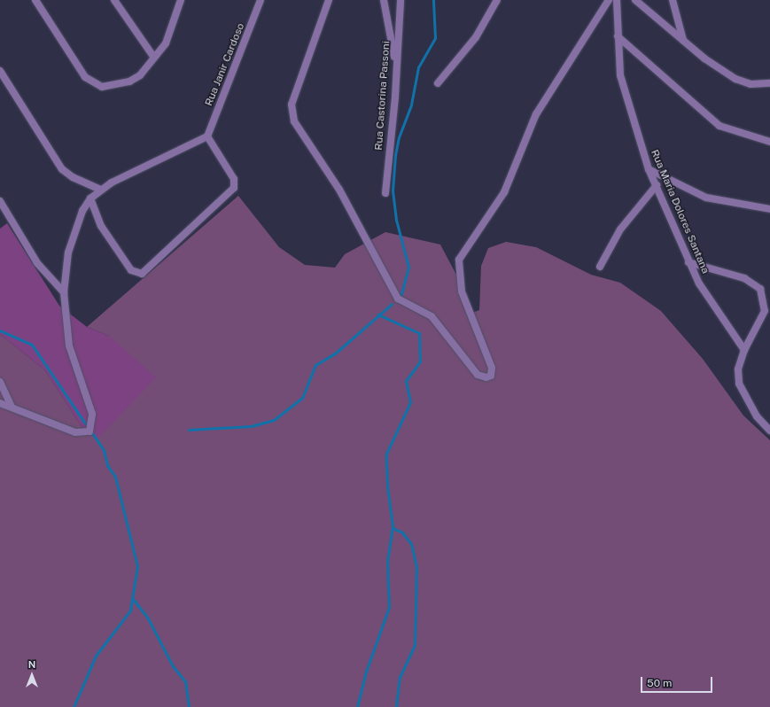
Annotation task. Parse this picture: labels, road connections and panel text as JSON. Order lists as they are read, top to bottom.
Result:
{
  "streets": {
    "street": ["Rua Janir Cardoso", "Rua Castorina Passoni", "Rua Maria Dolores Santana"]
  },
  "scale_bar": "50 m",
  "north": "top"
}
